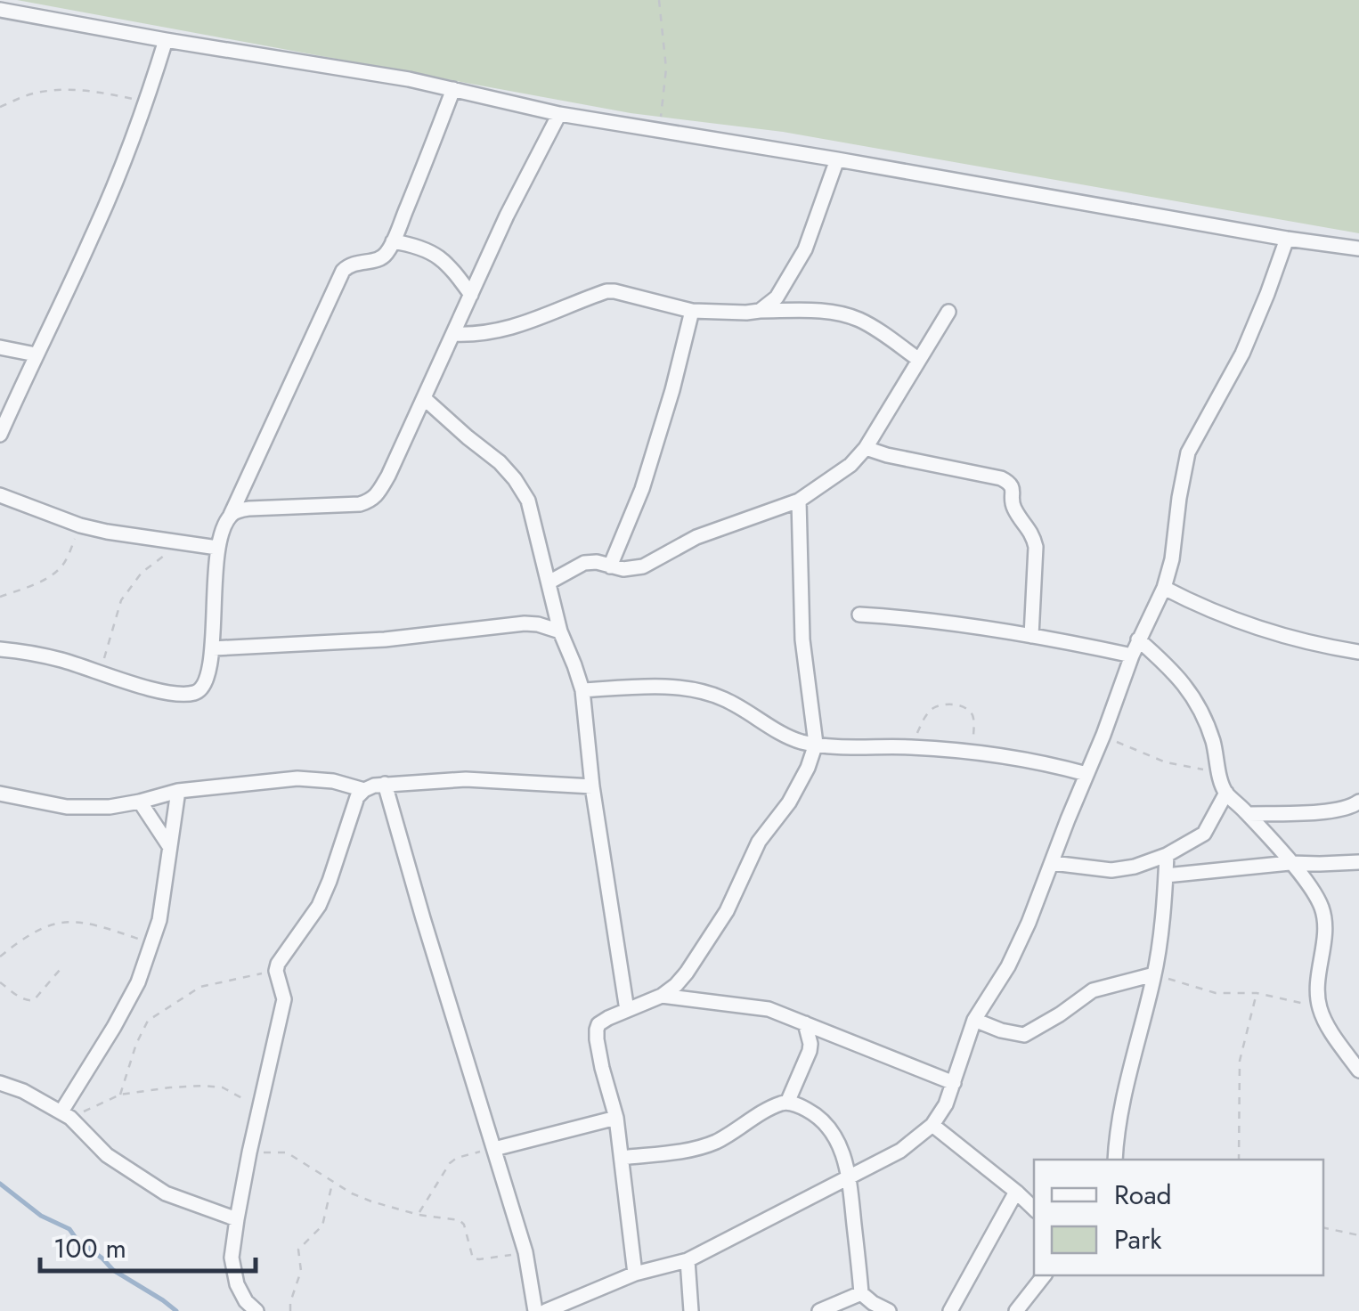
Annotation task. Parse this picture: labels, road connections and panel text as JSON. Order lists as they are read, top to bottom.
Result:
{
  "legend": ["Road", "Park"],
  "scale_bar": "100 m"
}
